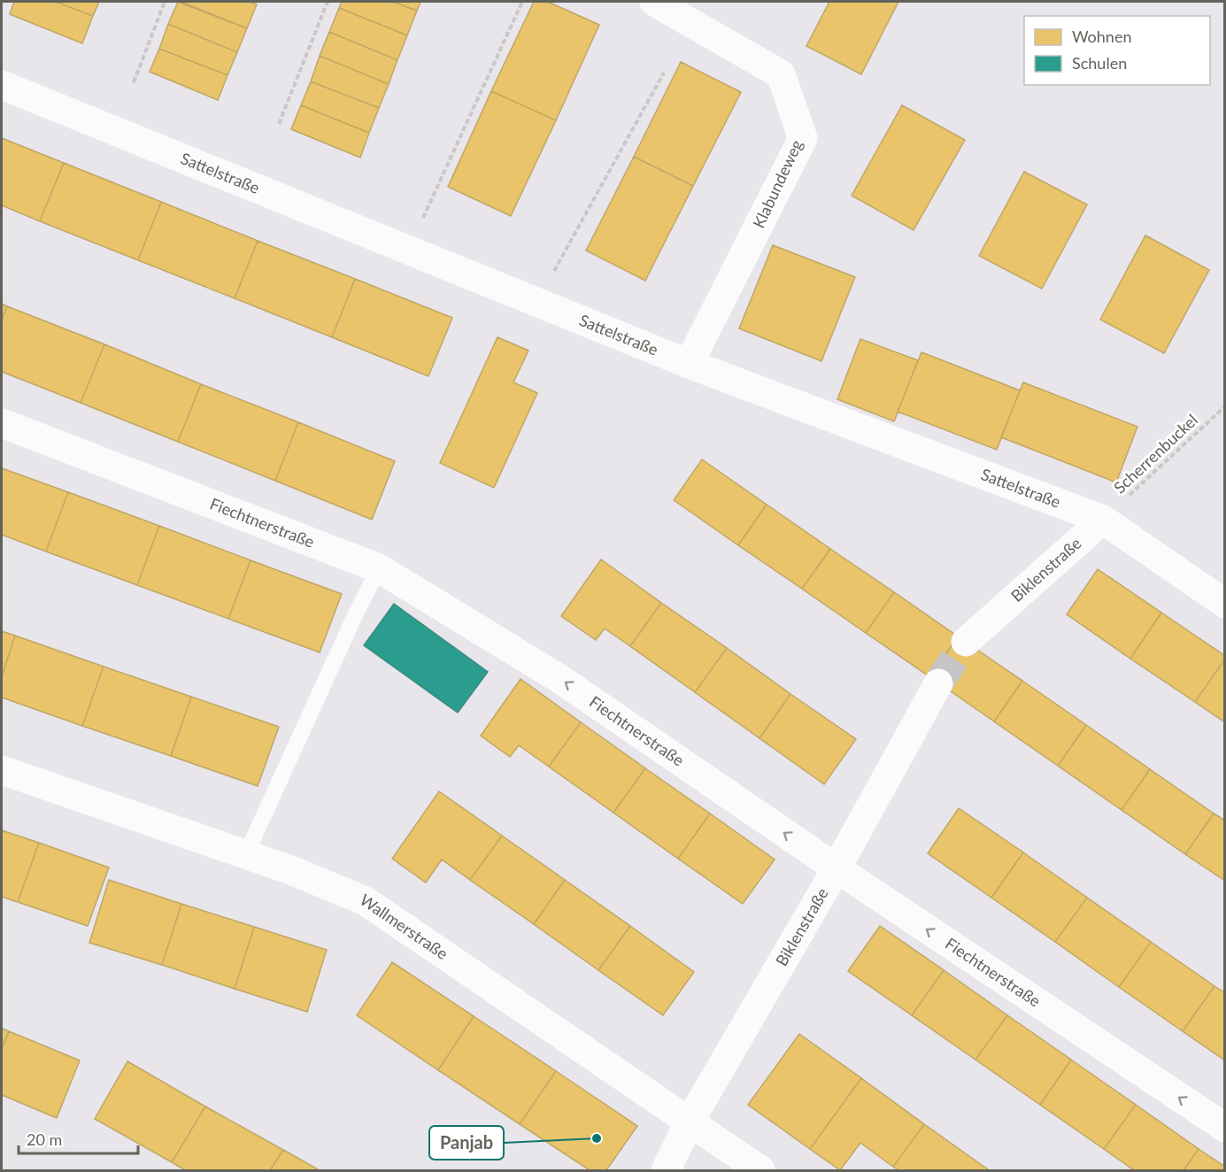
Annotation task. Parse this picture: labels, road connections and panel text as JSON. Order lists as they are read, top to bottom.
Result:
{
  "streets": {
    "street": [
      "Sattelstraße",
      "Klabundeweg",
      "Fiechtnerstraße",
      "Biklenstraße",
      "Wallmerstraße"
    ],
    "path": ["Scherrenbuckel"]
  },
  "crossings": [
    ["Sattelstraße", "Klabundeweg"],
    ["Sattelstraße", "Scherrenbuckel"],
    ["Sattelstraße", "Biklenstraße"],
    ["Scherrenbuckel", "Biklenstraße"],
    ["Fiechtnerstraße", "Biklenstraße"],
    ["Biklenstraße", "Wallmerstraße"]
  ],
  "one_way": ["Fiechtnerstraße"],
  "places": ["Panjab"],
  "legend": ["Wohnen", "Schulen"],
  "scale_bar": "20 m"
}
